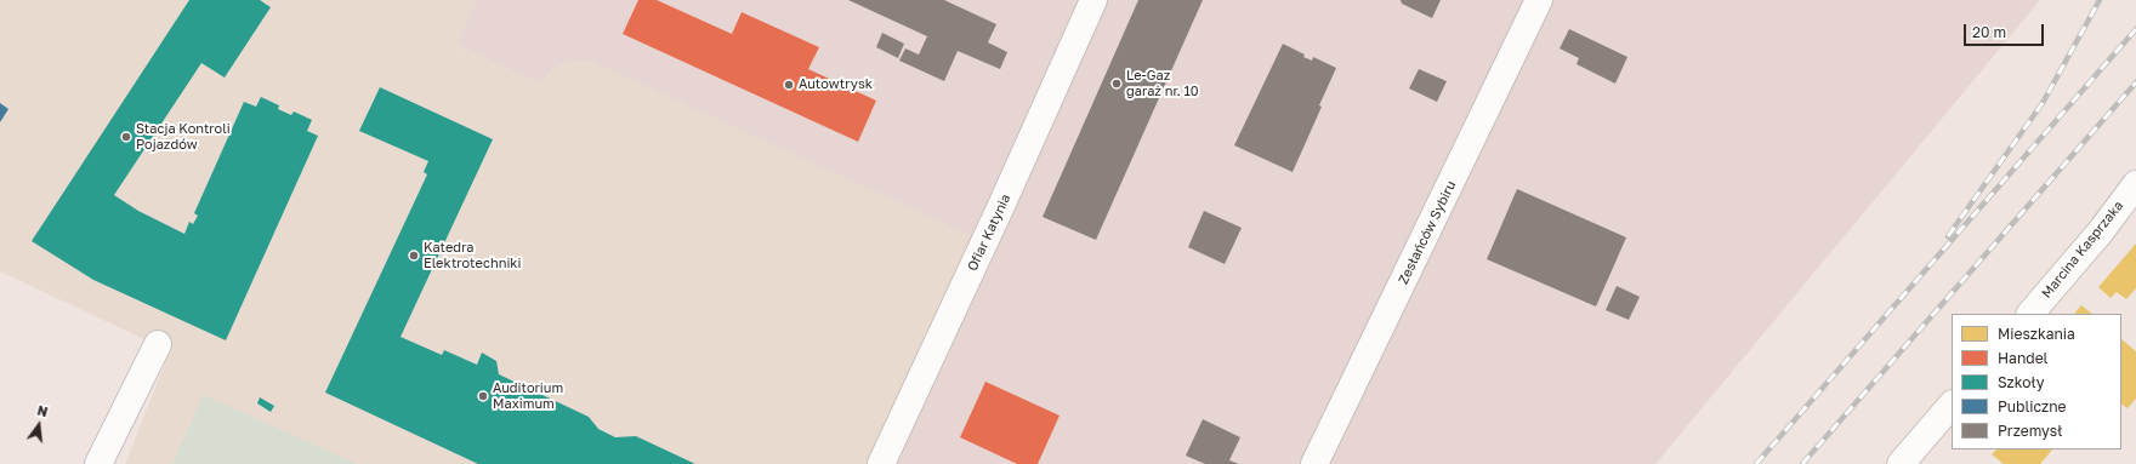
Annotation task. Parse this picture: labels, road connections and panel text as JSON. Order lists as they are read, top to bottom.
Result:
{
  "streets": {
    "street": ["Ofiar Katynia", "Zesłańców Sybiru", "Marcina Kasprzaka"]
  },
  "places": [
    "Le-Gaz garaż nr. 10",
    "Autowtrysk",
    "Stacja Kontroli Pojazdów",
    "Katedra Elektrotechniki",
    "Auditorium Maximum"
  ],
  "legend": [
    "Mieszkania",
    "Handel",
    "Szkoły",
    "Publiczne",
    "Przemysł"
  ],
  "scale_bar": "20 m",
  "north": "top"
}
